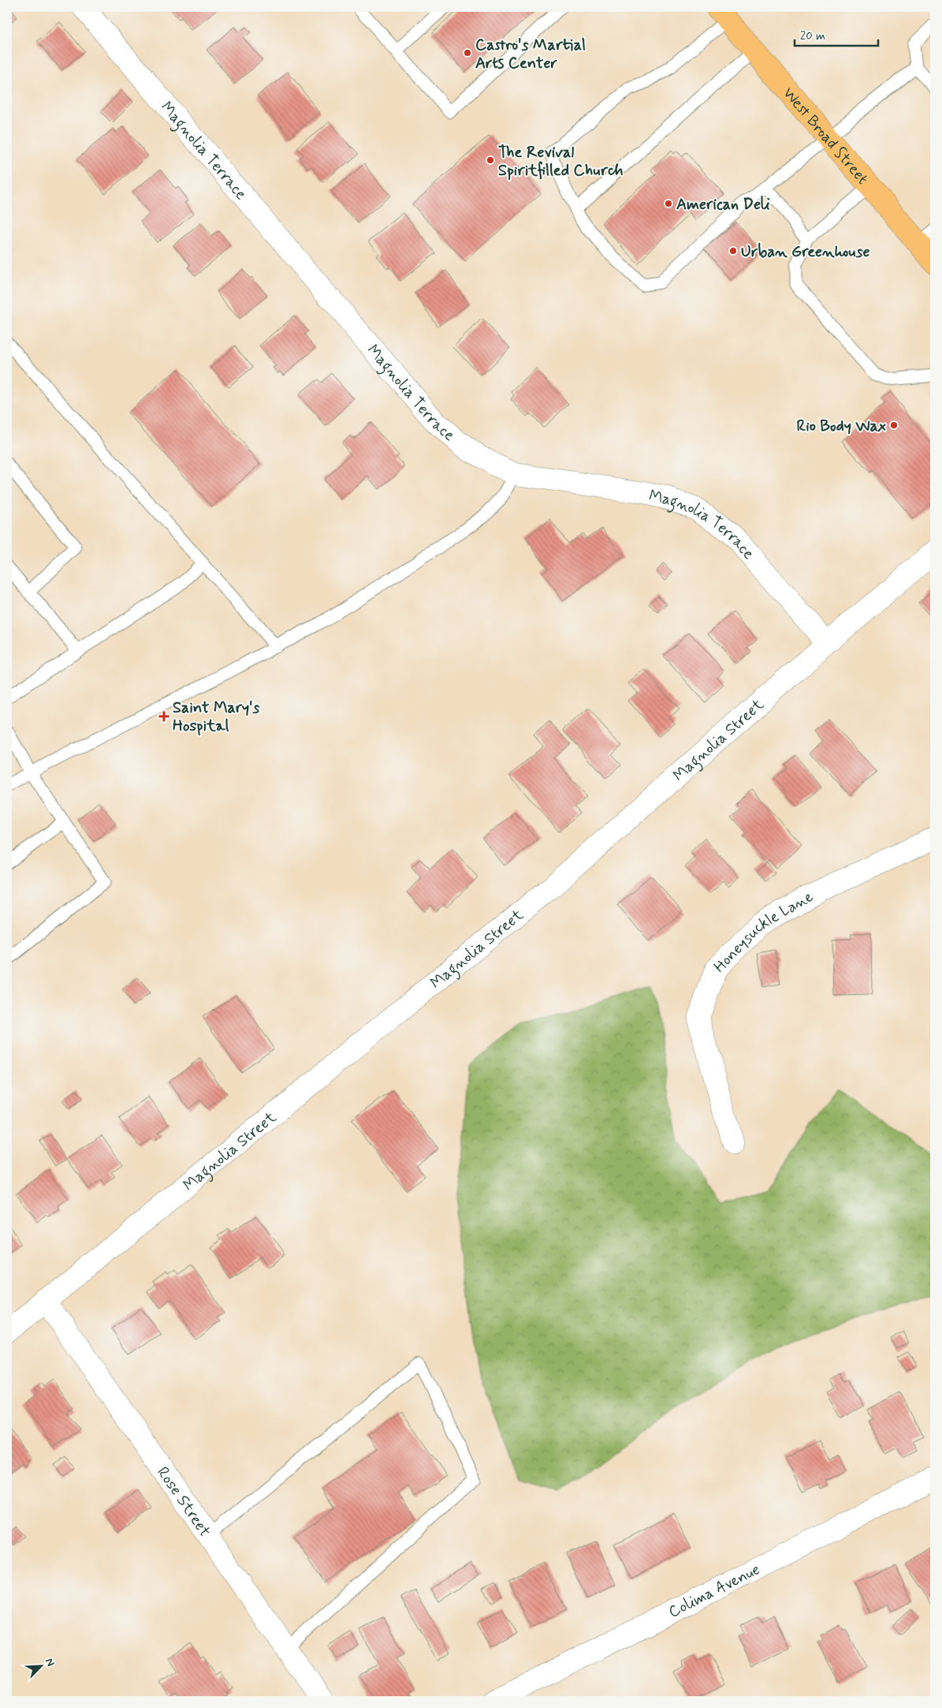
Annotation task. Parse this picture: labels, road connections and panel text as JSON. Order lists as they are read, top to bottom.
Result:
{
  "streets": {
    "main road": ["West Broad Street"],
    "street": [
      "Magnolia Terrace",
      "Magnolia Street",
      "Honeysuckle Lane",
      "Rose Street",
      "Colima Avenue"
    ]
  },
  "crossings": [
    ["Magnolia Terrace", "Magnolia Street"],
    ["Magnolia Street", "Rose Street"]
  ],
  "places": {
    "other": [
      "Castro's Martial Arts Center",
      "The Revival Spiritfilled Church",
      "American Deli",
      "Urban Greenhouse",
      "Rio Body Wax"
    ],
    "health": ["Saint Mary's Hospital"]
  },
  "scale_bar": "20 m",
  "north": "top right"
}
